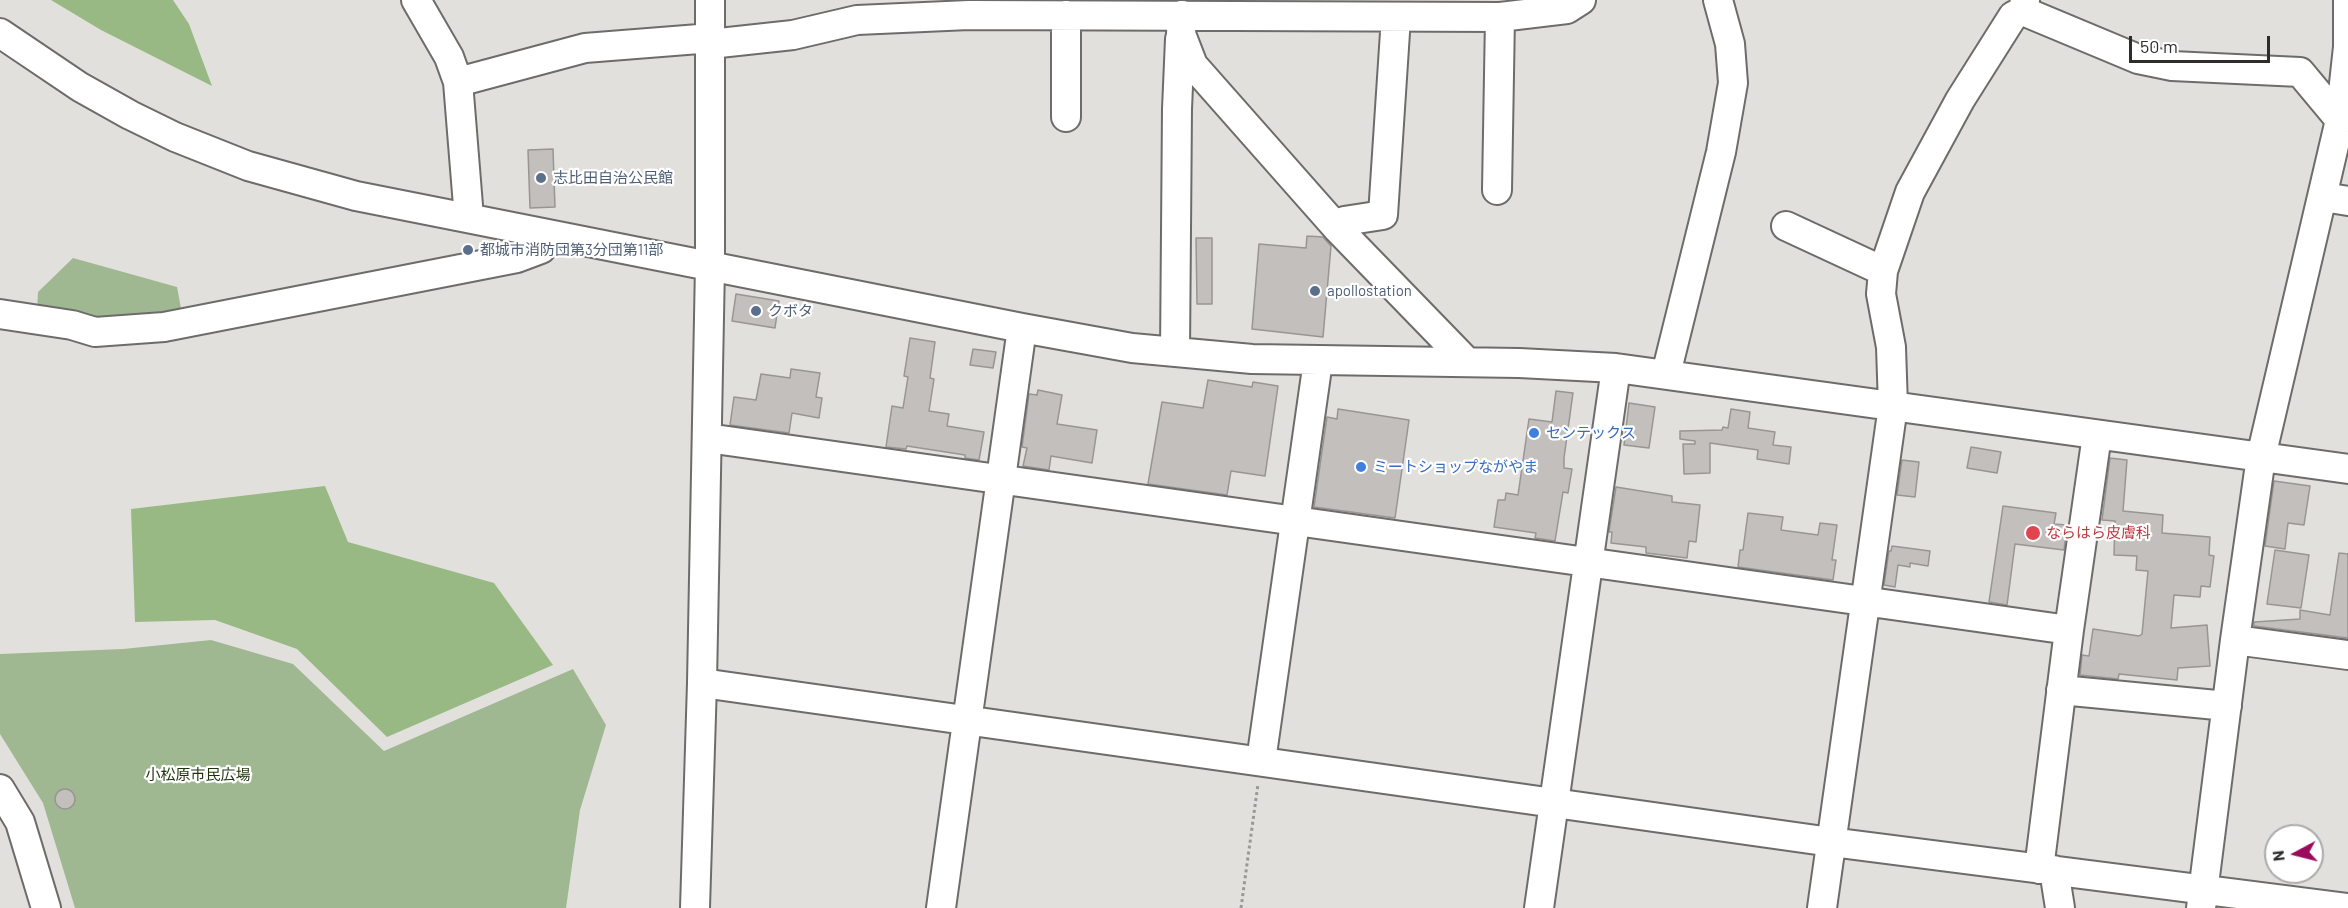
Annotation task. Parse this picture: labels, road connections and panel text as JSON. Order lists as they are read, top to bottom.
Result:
{
  "parks": ["小松原市民広場"],
  "places": [
    "志比田自治公民館",
    "都城市消防団第3分団第11部",
    "apollostation",
    "クボタ",
    "センテックス",
    "ミートショップながやま",
    "ならはら皮膚科"
  ],
  "scale_bar": "50 m",
  "north": "left"
}
